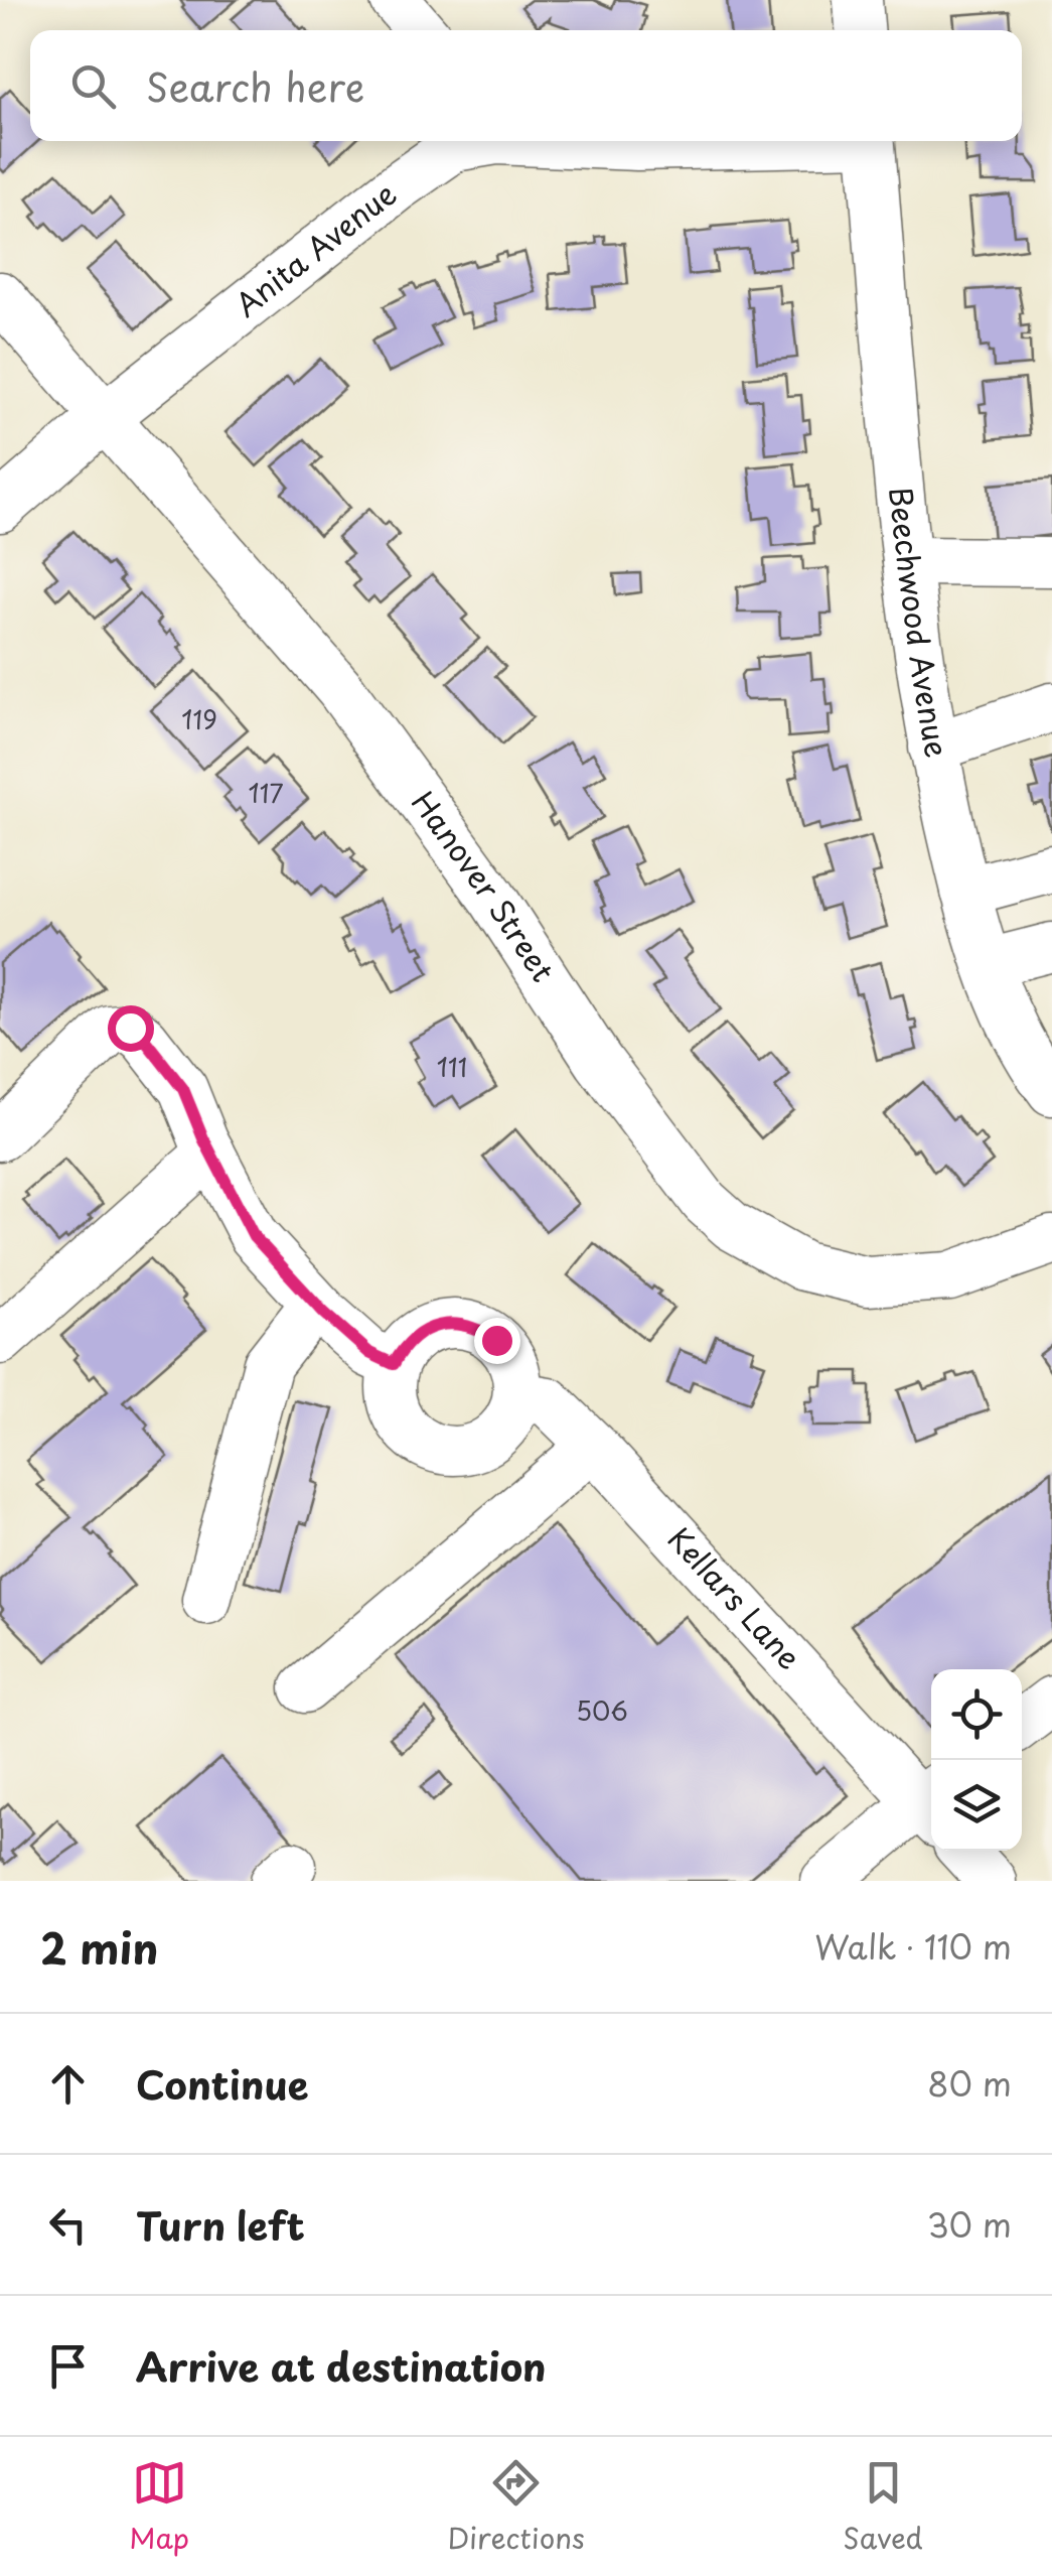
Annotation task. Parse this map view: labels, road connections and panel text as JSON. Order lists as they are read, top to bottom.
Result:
{
  "streets": {
    "street": [
      "Anita Avenue",
      "Beechwood Avenue",
      "Hanover Street",
      "Kellars Lane"
    ]
  },
  "crossings": [
    ["Anita Avenue", "Hanover Street"]
  ],
  "house_numbers": [
    "119",
    "117",
    "111",
    "506"
  ],
  "page": {
    "search": "Search here",
    "heading": ["2 min", "Walk · 110 m"],
    "list": [
      ["Continue", "80 m"],
      ["Turn left", "30 m"],
      "Arrive at destination"
    ],
    "nav": ["Map", "Directions", "Saved"]
  }
}
